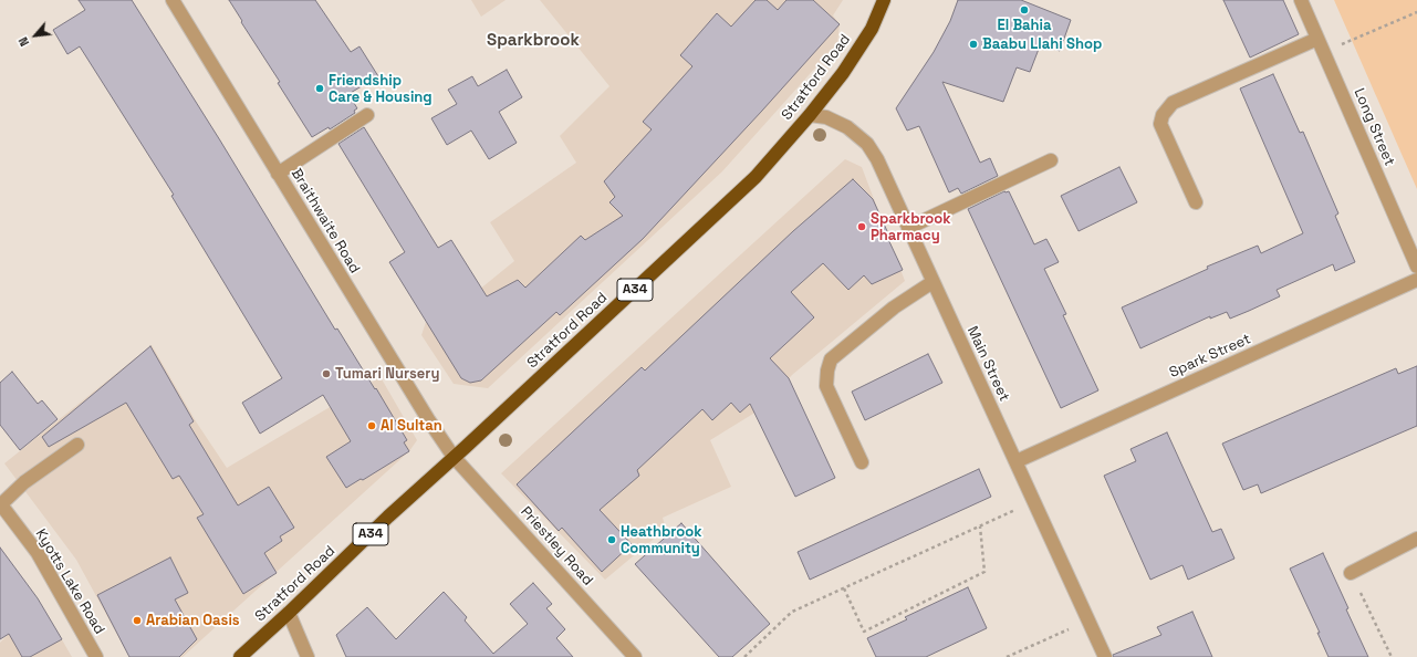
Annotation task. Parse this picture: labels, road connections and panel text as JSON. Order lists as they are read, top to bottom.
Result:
{
  "streets": {
    "highway": ["Stratford Road", "A34"],
    "street": [
      "Long Street",
      "Braithwaite Road",
      "Spark Street",
      "Main Street",
      "Priestley Road",
      "Kyotts Lake Road"
    ]
  },
  "crossings": [
    ["Stratford Road", "Braithwaite Road"],
    ["Stratford Road", "Main Street"],
    ["Stratford Road", "Priestley Road"],
    ["Braithwaite Road", "Priestley Road"],
    ["Spark Street", "Main Street"]
  ],
  "districts": ["Sparkbrook"],
  "places": [
    "El Bahia",
    "Baabu Llahi Shop",
    "Friendship Care & Housing",
    "Sparkbrook Pharmacy",
    "Tumari Nursery",
    "Al Sultan",
    "Heathbrook Community",
    "Arabian Oasis"
  ],
  "north": "bottom left"
}
